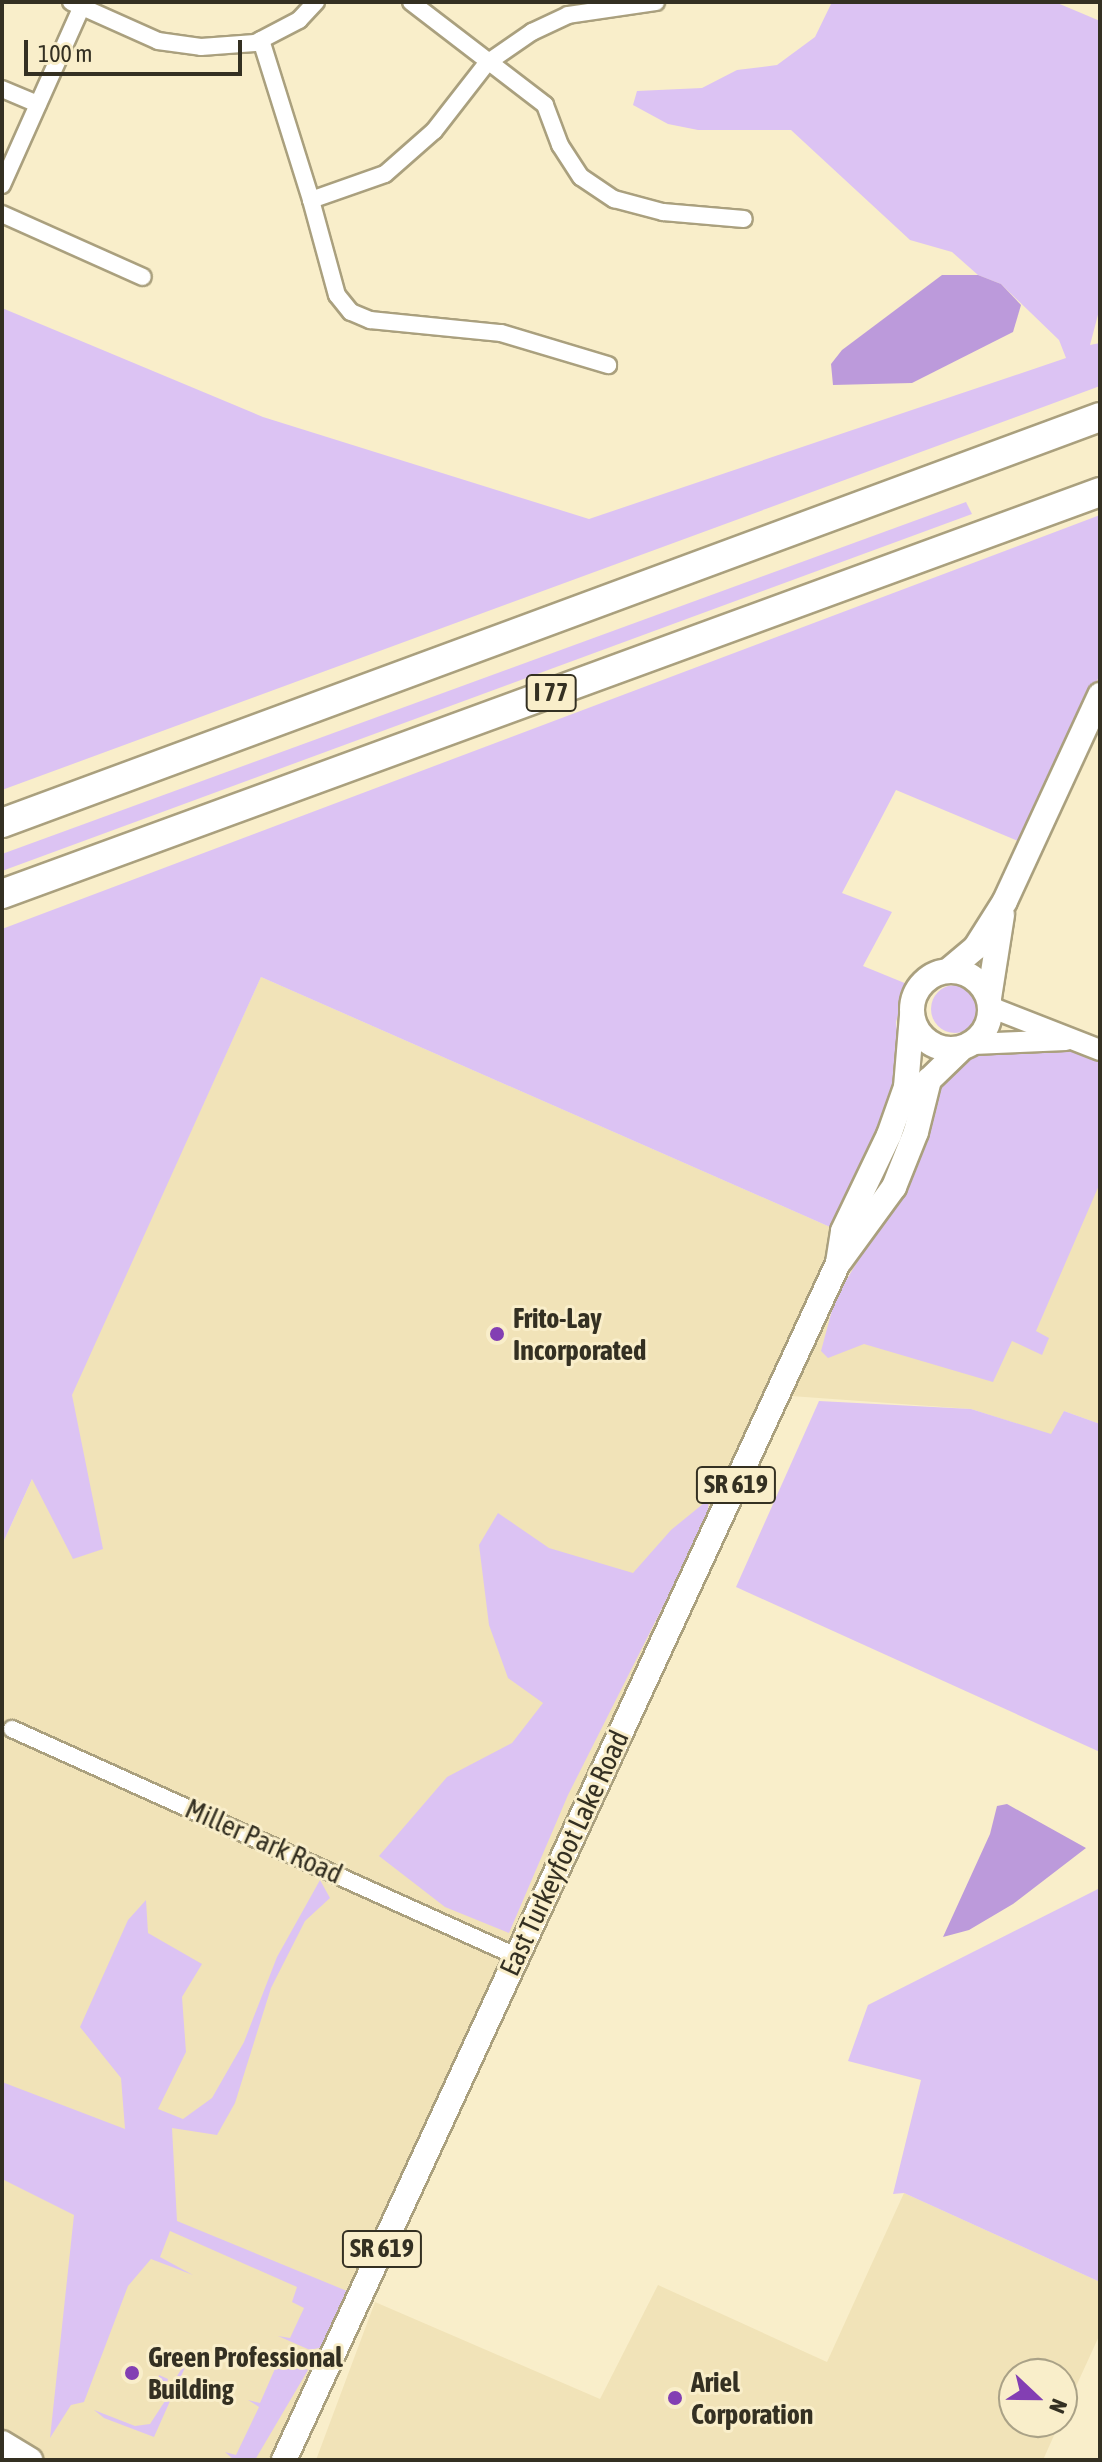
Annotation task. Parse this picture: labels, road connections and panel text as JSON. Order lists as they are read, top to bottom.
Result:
{
  "streets": {
    "highway": ["I 77"],
    "main road": ["SR 619", "East Turkeyfoot Lake Road"],
    "street": ["Miller Park Road"]
  },
  "crossings": [
    ["Miller Park Road", "East Turkeyfoot Lake Road"]
  ],
  "places": ["Frito-Lay Incorporated", "Green Professional Building", "Ariel Corporation"],
  "scale_bar": "100 m",
  "north": "right"
}
